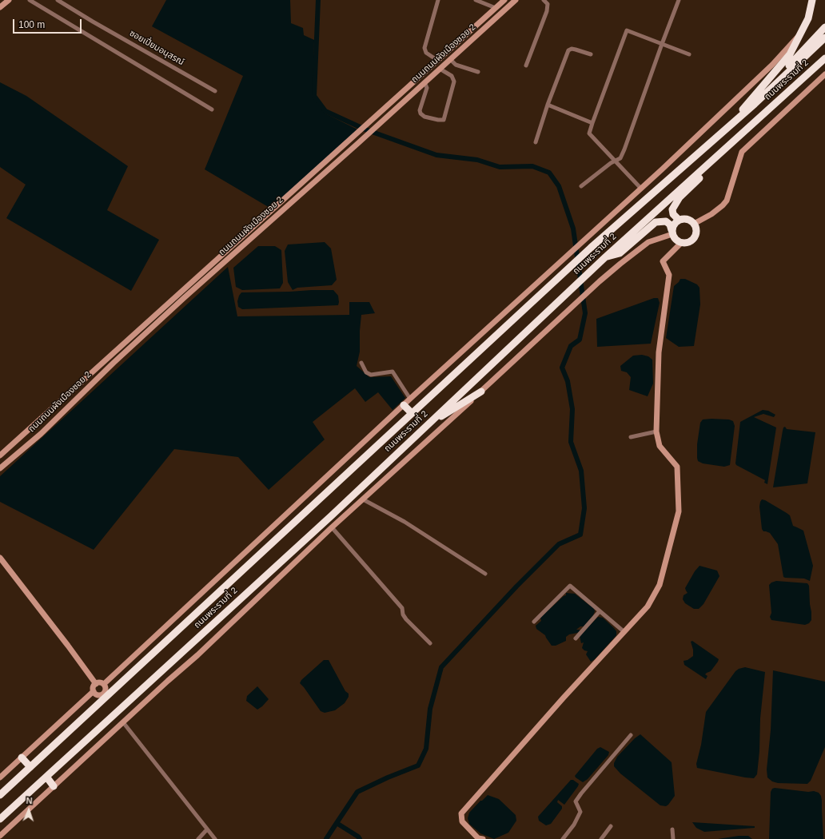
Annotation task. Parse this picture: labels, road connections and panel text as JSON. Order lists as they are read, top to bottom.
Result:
{
  "streets": {
    "highway": ["ถนนพระรามที่ 2"],
    "street": ["ซอยเปี่ยมอนุสรณ์", "ถนนถนนผังเมืองซอย 2"]
  },
  "scale_bar": "100 m",
  "north": "top"
}
